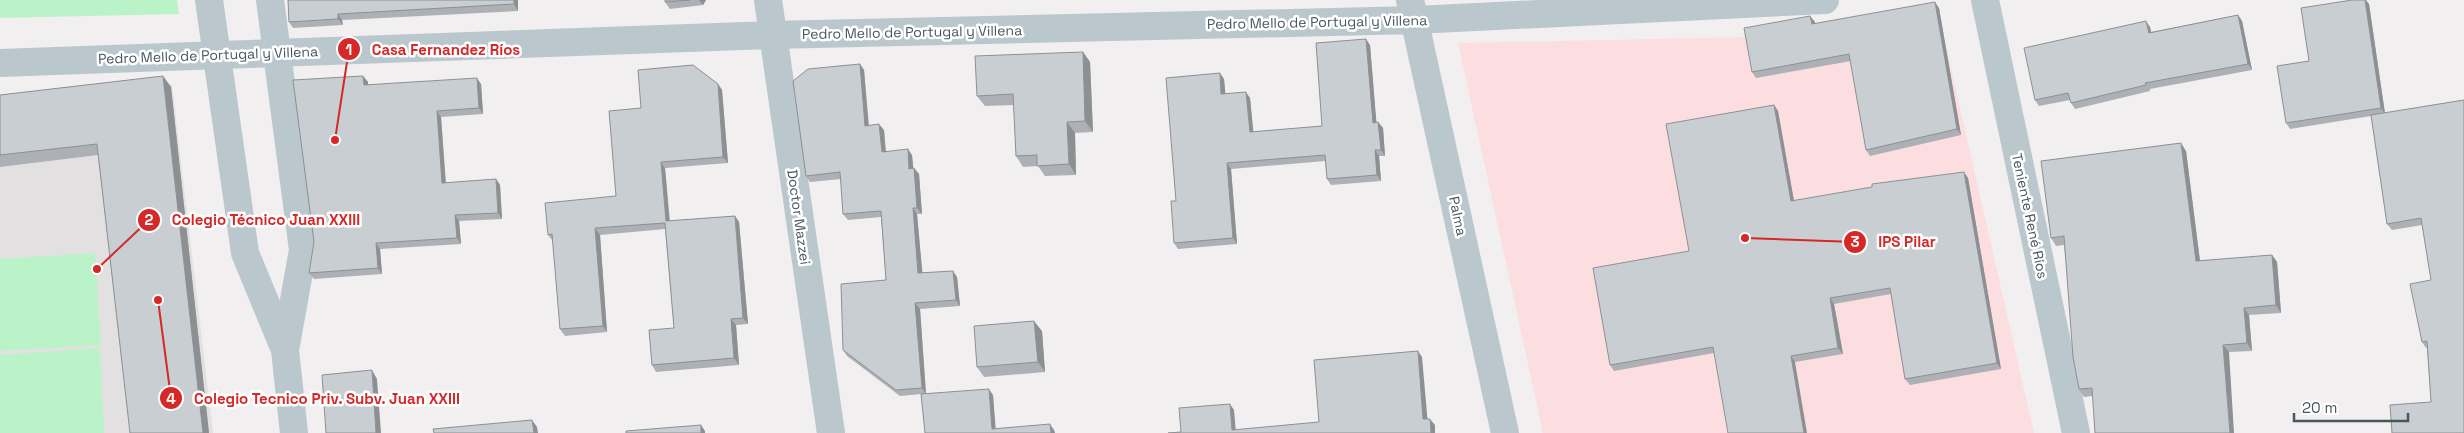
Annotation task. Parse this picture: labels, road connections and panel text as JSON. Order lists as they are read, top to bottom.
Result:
{
  "streets": {
    "street": [
      "Pedro Mello de Portugal y Villena",
      "Palma",
      "Teniente René Ríos",
      "Doctor Mazzei"
    ]
  },
  "crossings": [
    ["Pedro Mello de Portugal y Villena", "Palma"],
    ["Pedro Mello de Portugal y Villena", "Doctor Mazzei"]
  ],
  "places": [
    "Casa Fernandez Ríos",
    "IPS Pilar",
    "Colegio Técnico Juan XXIII",
    "Colegio Tecnico Priv. Subv. Juan XXIII"
  ],
  "scale_bar": "20 m"
}
